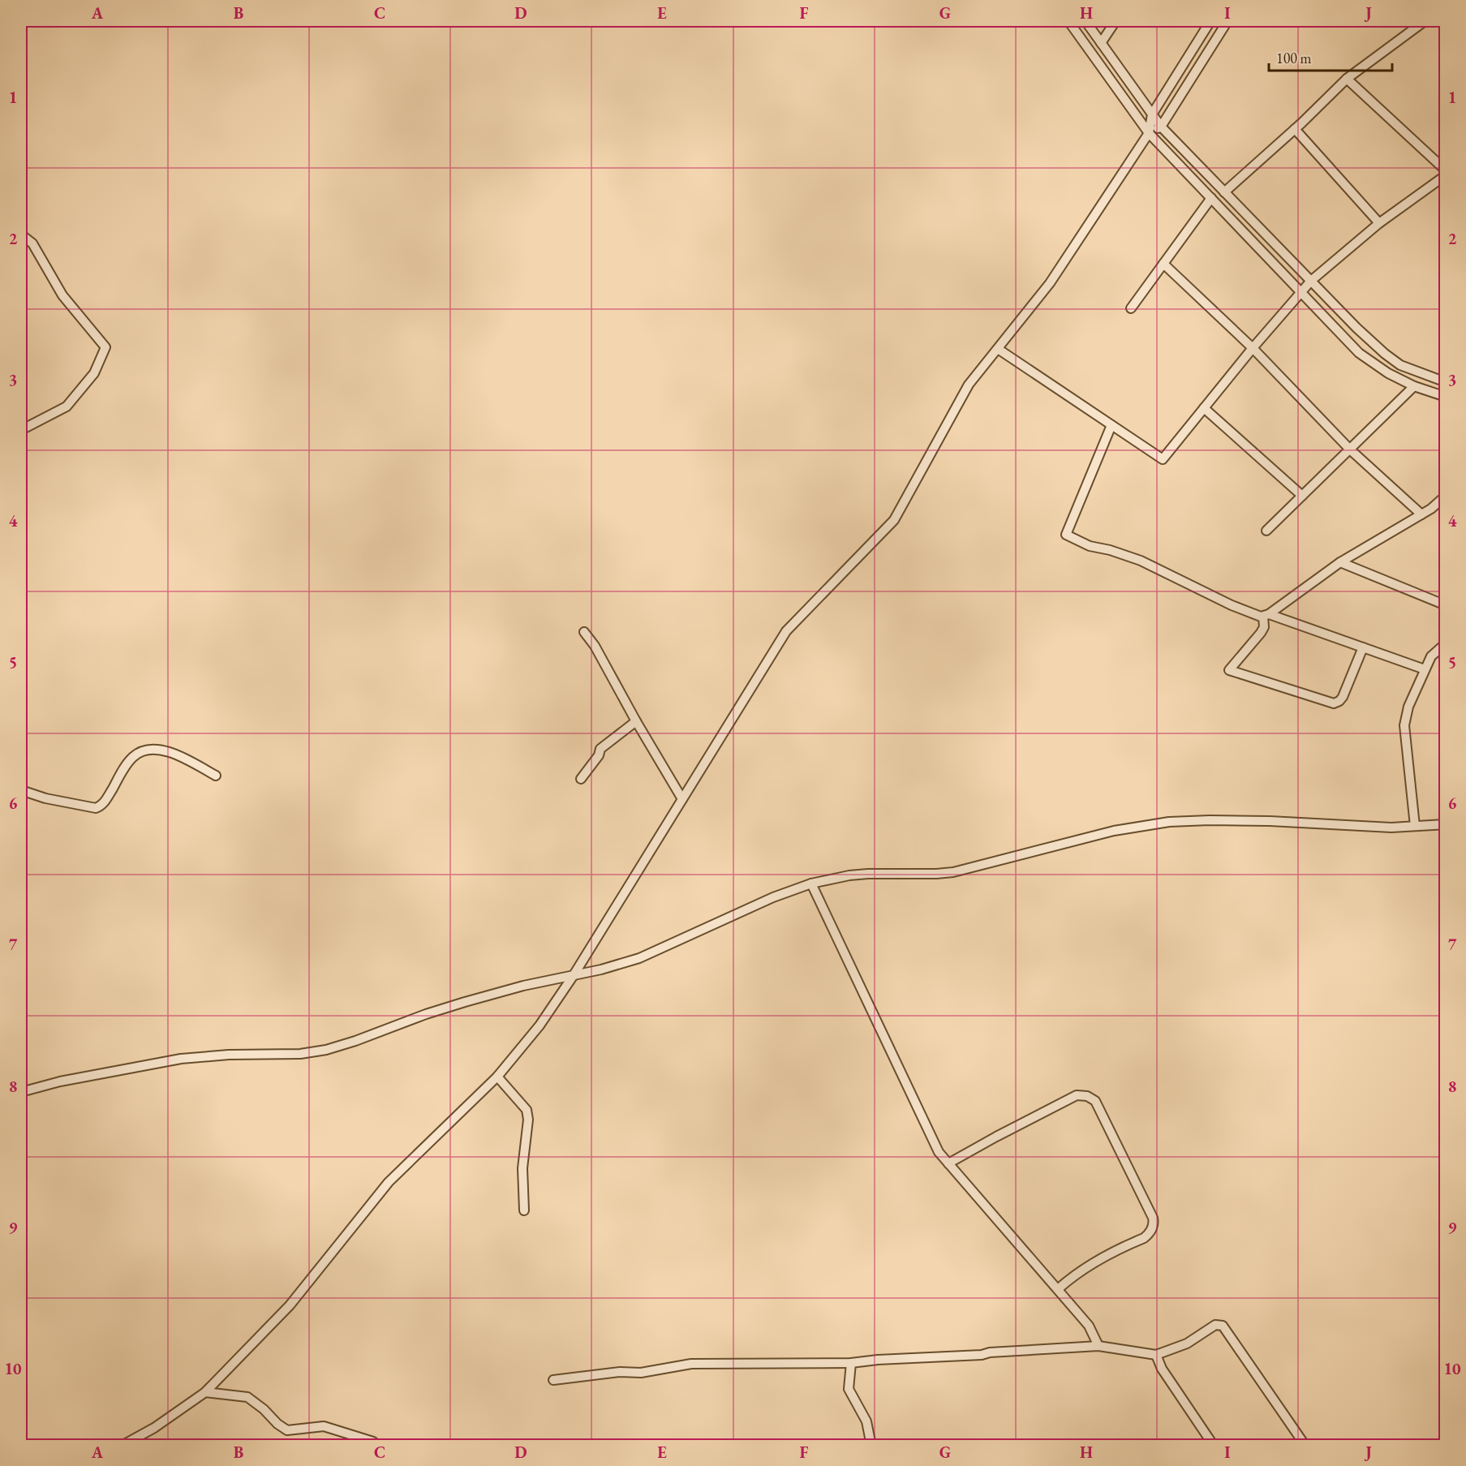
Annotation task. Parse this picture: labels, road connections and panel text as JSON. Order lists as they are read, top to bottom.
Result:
{
  "scale_bar": "100 m",
  "grid": {
    "columns": [
      "A",
      "B",
      "C",
      "D",
      "E",
      "F",
      "G",
      "H",
      "I",
      "J"
    ],
    "rows": [
      "1",
      "2",
      "3",
      "4",
      "5",
      "6",
      "7",
      "8",
      "9",
      "10"
    ]
  }
}
